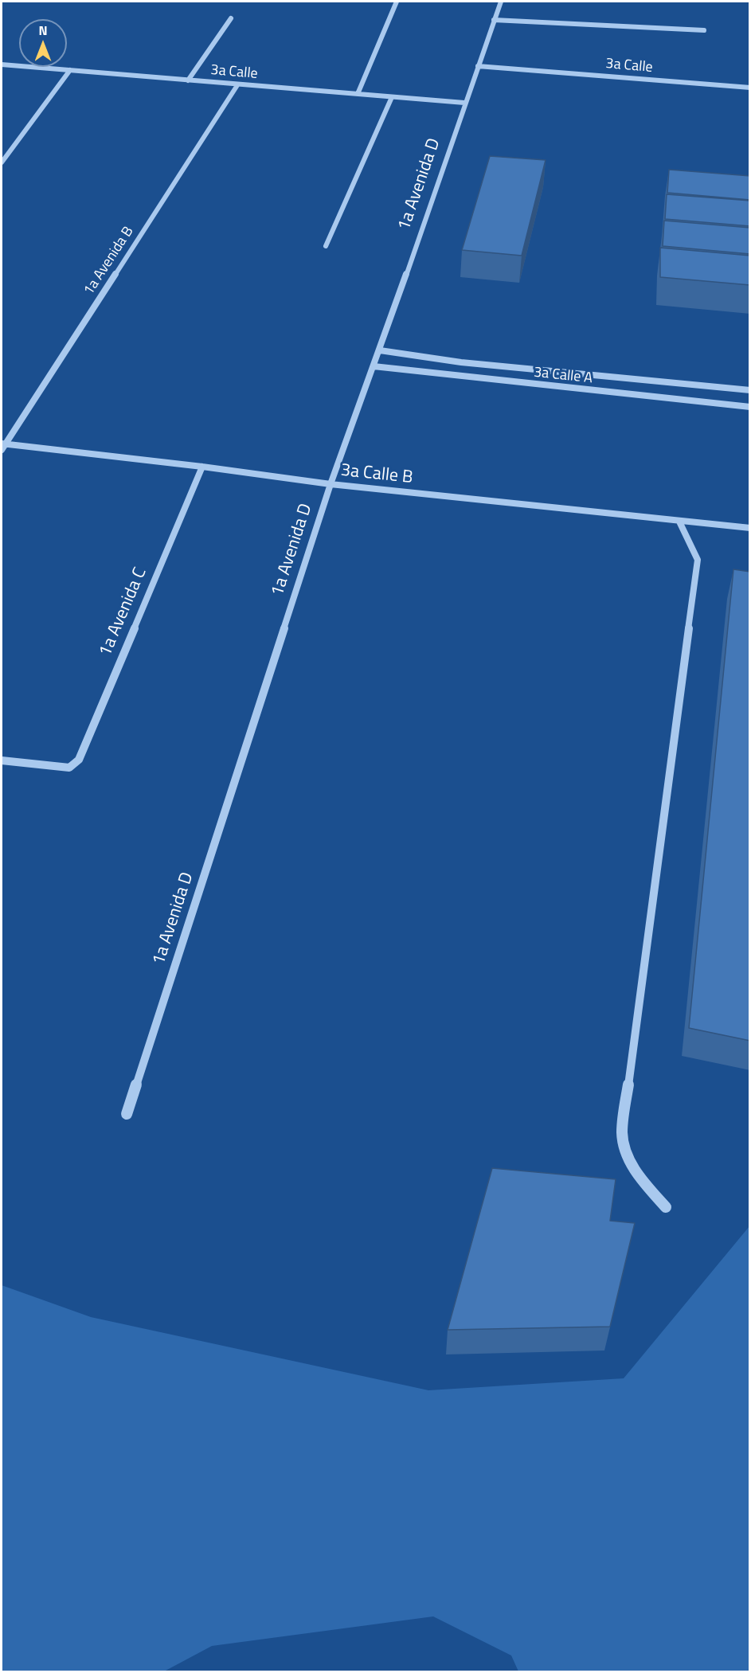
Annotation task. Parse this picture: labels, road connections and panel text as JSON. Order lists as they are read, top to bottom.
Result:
{
  "streets": {
    "street": [
      "3a Calle",
      "1a Avenida D",
      "1a Avenida B",
      "3a Calle A",
      "3a Calle B",
      "1a Avenida C"
    ]
  },
  "crossings": [
    ["3a Calle", "1a Avenida D"],
    ["3a Calle", "1a Avenida B"],
    ["1a Avenida D", "3a Calle A"],
    ["1a Avenida D", "3a Calle B"],
    ["1a Avenida B", "3a Calle B"],
    ["3a Calle B", "1a Avenida C"]
  ],
  "north": "top"
}
